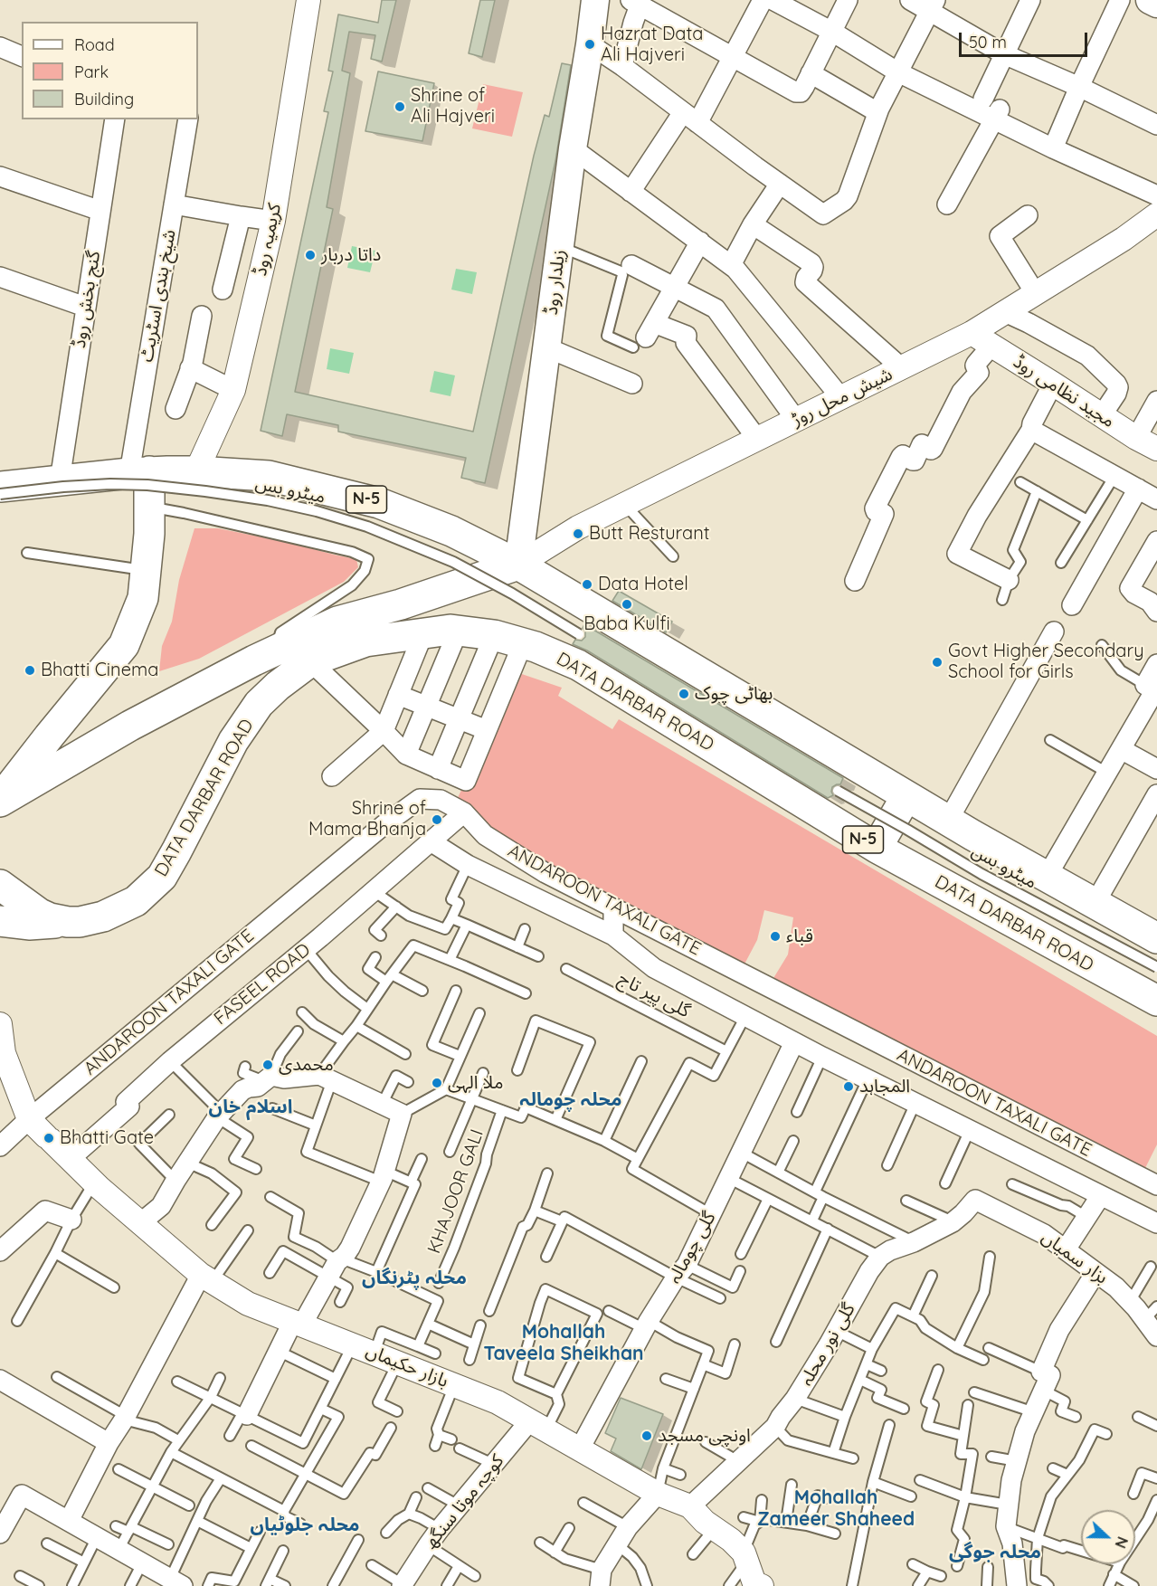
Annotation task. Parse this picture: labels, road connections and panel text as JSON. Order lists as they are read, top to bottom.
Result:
{
  "streets": {
    "main road": ["زیلدار روڈ", "N-5", "DATA DARBAR ROAD"],
    "street": [
      "کریمیہ روڈ",
      "شیخ ہندی اسٹریٹ",
      "گنج بخش روڈ",
      "مجید نظامی روڈ",
      "شیش محل روڑ",
      "ANDAROON TAXALI GATE",
      "FASEEL ROAD",
      "گلی چومالہ",
      "بزار سمیاں",
      "گلی نور محلہ",
      "بازار حکیماں",
      "کوچہ موتا سنگھ"
    ],
    "lane": ["میٹرو بس", "گلی پیر تاج", "KHAJOOR GALI"]
  },
  "crossings": [
    ["کریمیہ روڈ", "N-5"],
    ["زیلدار روڈ", "شیش محل روڑ"],
    ["زیلدار روڈ", "N-5"],
    ["شیخ ہندی اسٹریٹ", "N-5"],
    ["گنج بخش روڈ", "N-5"],
    ["مجید نظامی روڈ", "شیش محل روڑ"],
    ["شیش محل روڑ", "N-5"],
    ["ANDAROON TAXALI GATE", "FASEEL ROAD"],
    ["ANDAROON TAXALI GATE", "بازار حکیماں"],
    ["FASEEL ROAD", "بازار حکیماں"],
    ["گلی چومالہ", "بازار حکیماں"],
    ["بزار سمیاں", "گلی نور محلہ"],
    ["گلی نور محلہ", "بازار حکیماں"],
    ["بازار حکیماں", "کوچہ موتا سنگھ"]
  ],
  "districts": [
    "محلہ چومالہ",
    "اسلام خان",
    "محلہ پٹرنگاں",
    "Mohallah Taveela Sheikhan",
    "Mohallah Zameer Shaheed",
    "محلہ جلوٹیاں",
    "محلہ جوگی"
  ],
  "places": [
    "Hazrat Data Ali Hajveri",
    "Shrine of Ali Hajveri",
    "داتا دربار",
    "Butt Resturant",
    "Data Hotel",
    "Baba Kulfi",
    "Govt Higher Secondary School for Girls",
    "Bhatti Cinema",
    "بھاٹی چوک",
    "Shrine of Mama Bhanja",
    "قباء",
    "محمدی",
    "ملا الہی",
    "المجاہد",
    "Bhatti Gate",
    "اونچی مسجد"
  ],
  "legend": ["Road", "Park", "Building"],
  "scale_bar": "50 m",
  "north": "right"
}
